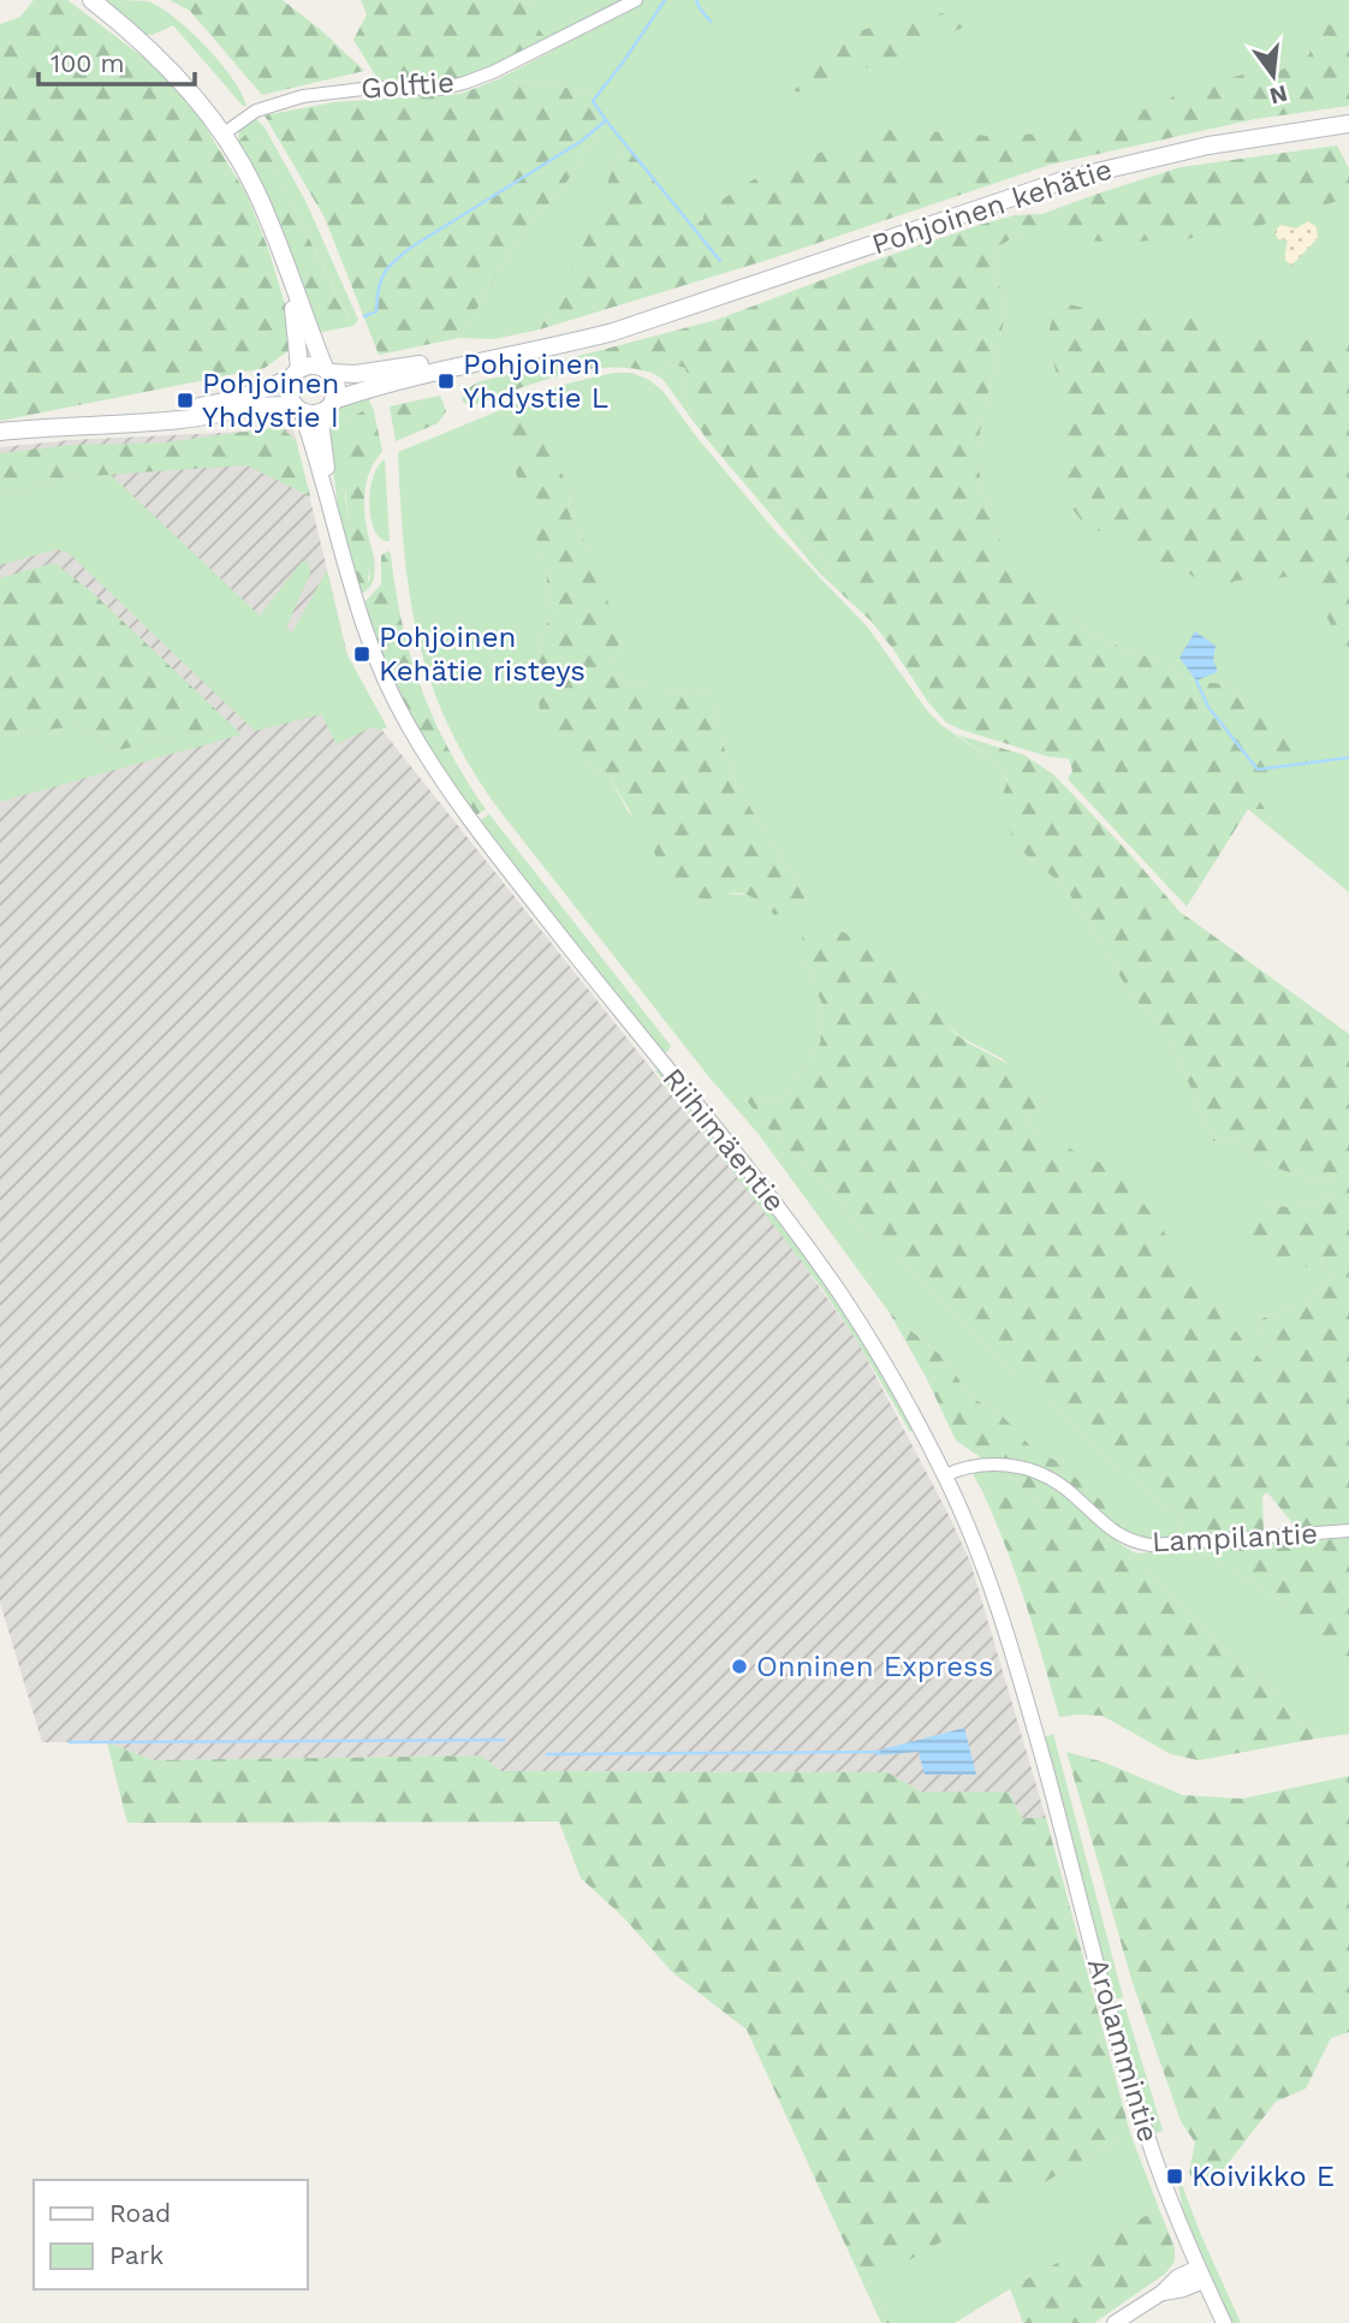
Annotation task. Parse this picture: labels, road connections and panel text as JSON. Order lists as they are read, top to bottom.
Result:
{
  "streets": {
    "main road": ["Pohjoinen kehätie"],
    "street": [
      "Golftie",
      "Riihimäentie",
      "Lampilantie",
      "Arolammintie"
    ]
  },
  "crossings": [
    ["Pohjoinen kehätie", "Riihimäentie"],
    ["Riihimäentie", "Lampilantie"],
    ["Riihimäentie", "Arolammintie"]
  ],
  "places": {
    "transit": [
      "Pohjoinen Yhdystie L",
      "Pohjoinen Yhdystie I",
      "Pohjoinen Kehätie risteys",
      "Koivikko E"
    ],
    "other": ["Onninen Express"]
  },
  "legend": ["Road", "Park"],
  "scale_bar": "100 m",
  "north": "bottom"
}
